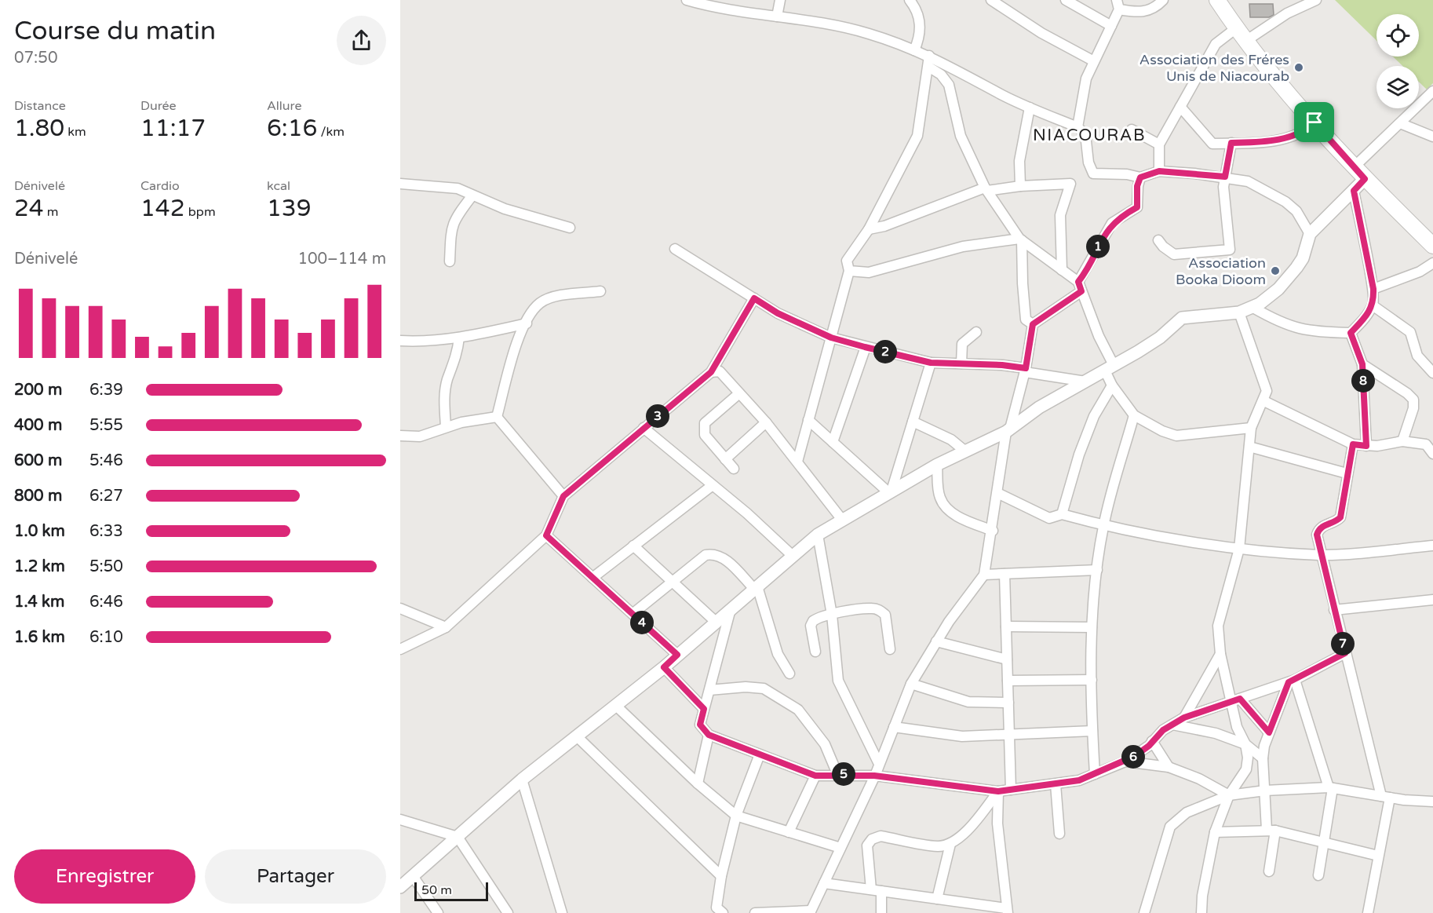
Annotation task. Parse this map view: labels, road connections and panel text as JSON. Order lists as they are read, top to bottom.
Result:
{
  "districts": ["NIACOURAB"],
  "places": ["Association des Fréres Unis de Niacourab", "Association Booka Dioom"],
  "scale_bar": "50 m",
  "page": {
    "heading": ["Course du matin", "07:50"],
    "stats": [
      ["Distance", "1.80 km"],
      ["Durée", "11:17"],
      ["Allure", "6:16 /km"],
      ["Dénivelé", "24 m"],
      ["Cardio", "142 bpm"],
      ["kcal", "139"]
    ],
    "pins": [
      "1",
      "2",
      "8",
      "3",
      "4",
      "7",
      "6",
      "5"
    ],
    "chart": ["Dénivelé", "100–114 m"],
    "list": [
      {
        "name": "200 m",
        "note": "6:39"
      },
      {
        "name": "400 m",
        "note": "5:55"
      },
      {
        "name": "600 m",
        "note": "5:46"
      },
      {
        "name": "800 m",
        "note": "6:27"
      },
      {
        "name": "1.0 km",
        "note": "6:33"
      },
      {
        "name": "1.2 km",
        "note": "5:50"
      },
      {
        "name": "1.4 km",
        "note": "6:46"
      },
      {
        "name": "1.6 km",
        "note": "6:10"
      }
    ],
    "buttons": ["Enregistrer", "Partager"],
    "scale": "50 m"
  }
}
